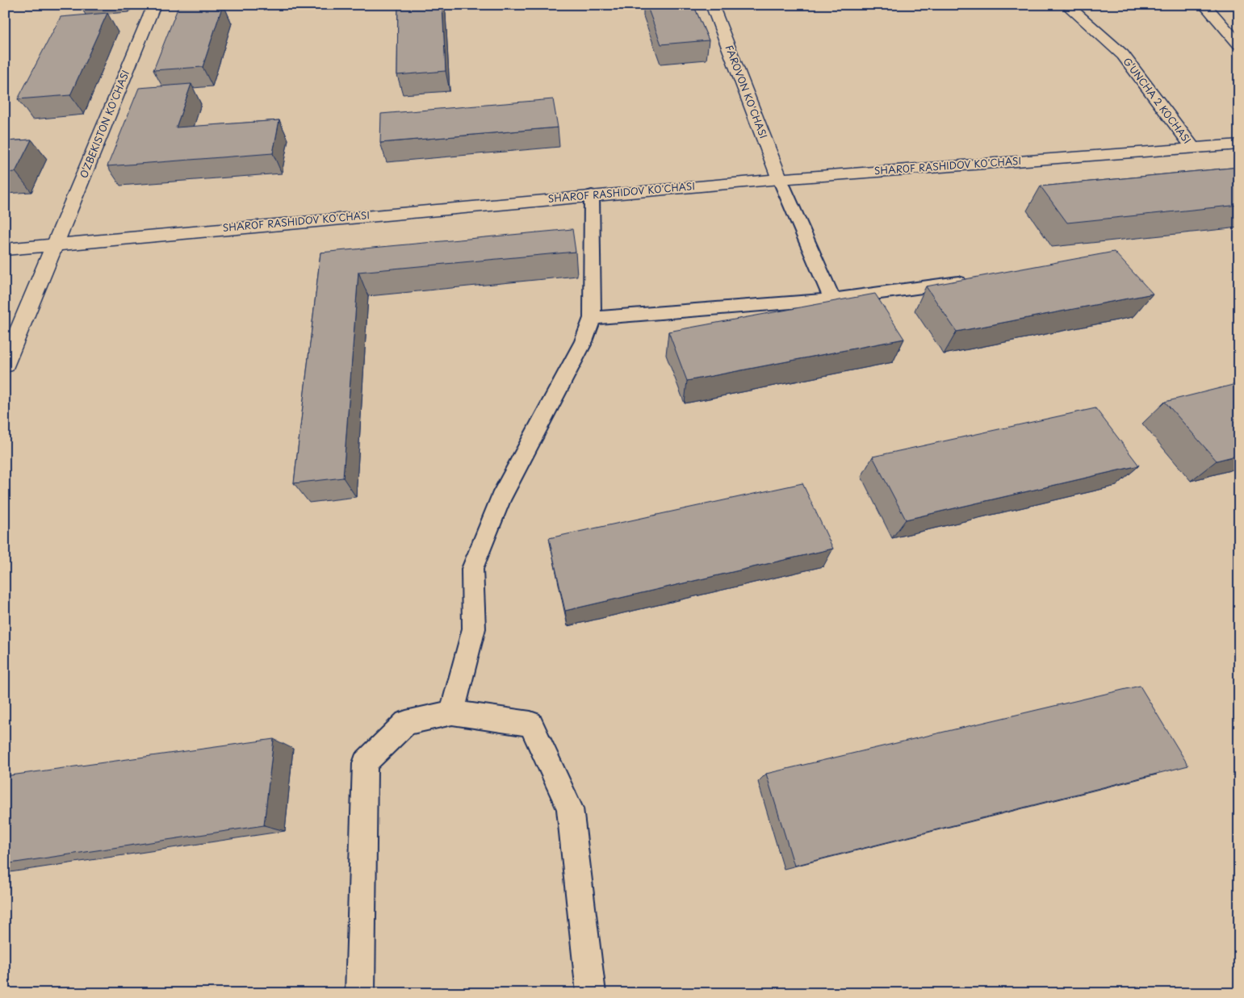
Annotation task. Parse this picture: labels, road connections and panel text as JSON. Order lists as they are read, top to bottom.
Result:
{
  "streets": {
    "street": [
      "FAROVON KO'CHASI",
      "G‘UNCHA 2 KOCHASI",
      "O‘ZBEKISTON KO'CHASI",
      "SHAROF RASHIDOV KO'CHASI"
    ]
  },
  "crossings": [
    ["FAROVON KO'CHASI", "SHAROF RASHIDOV KO'CHASI"],
    ["G‘UNCHA 2 KOCHASI", "SHAROF RASHIDOV KO'CHASI"],
    ["O‘ZBEKISTON KO'CHASI", "SHAROF RASHIDOV KO'CHASI"]
  ]
}
